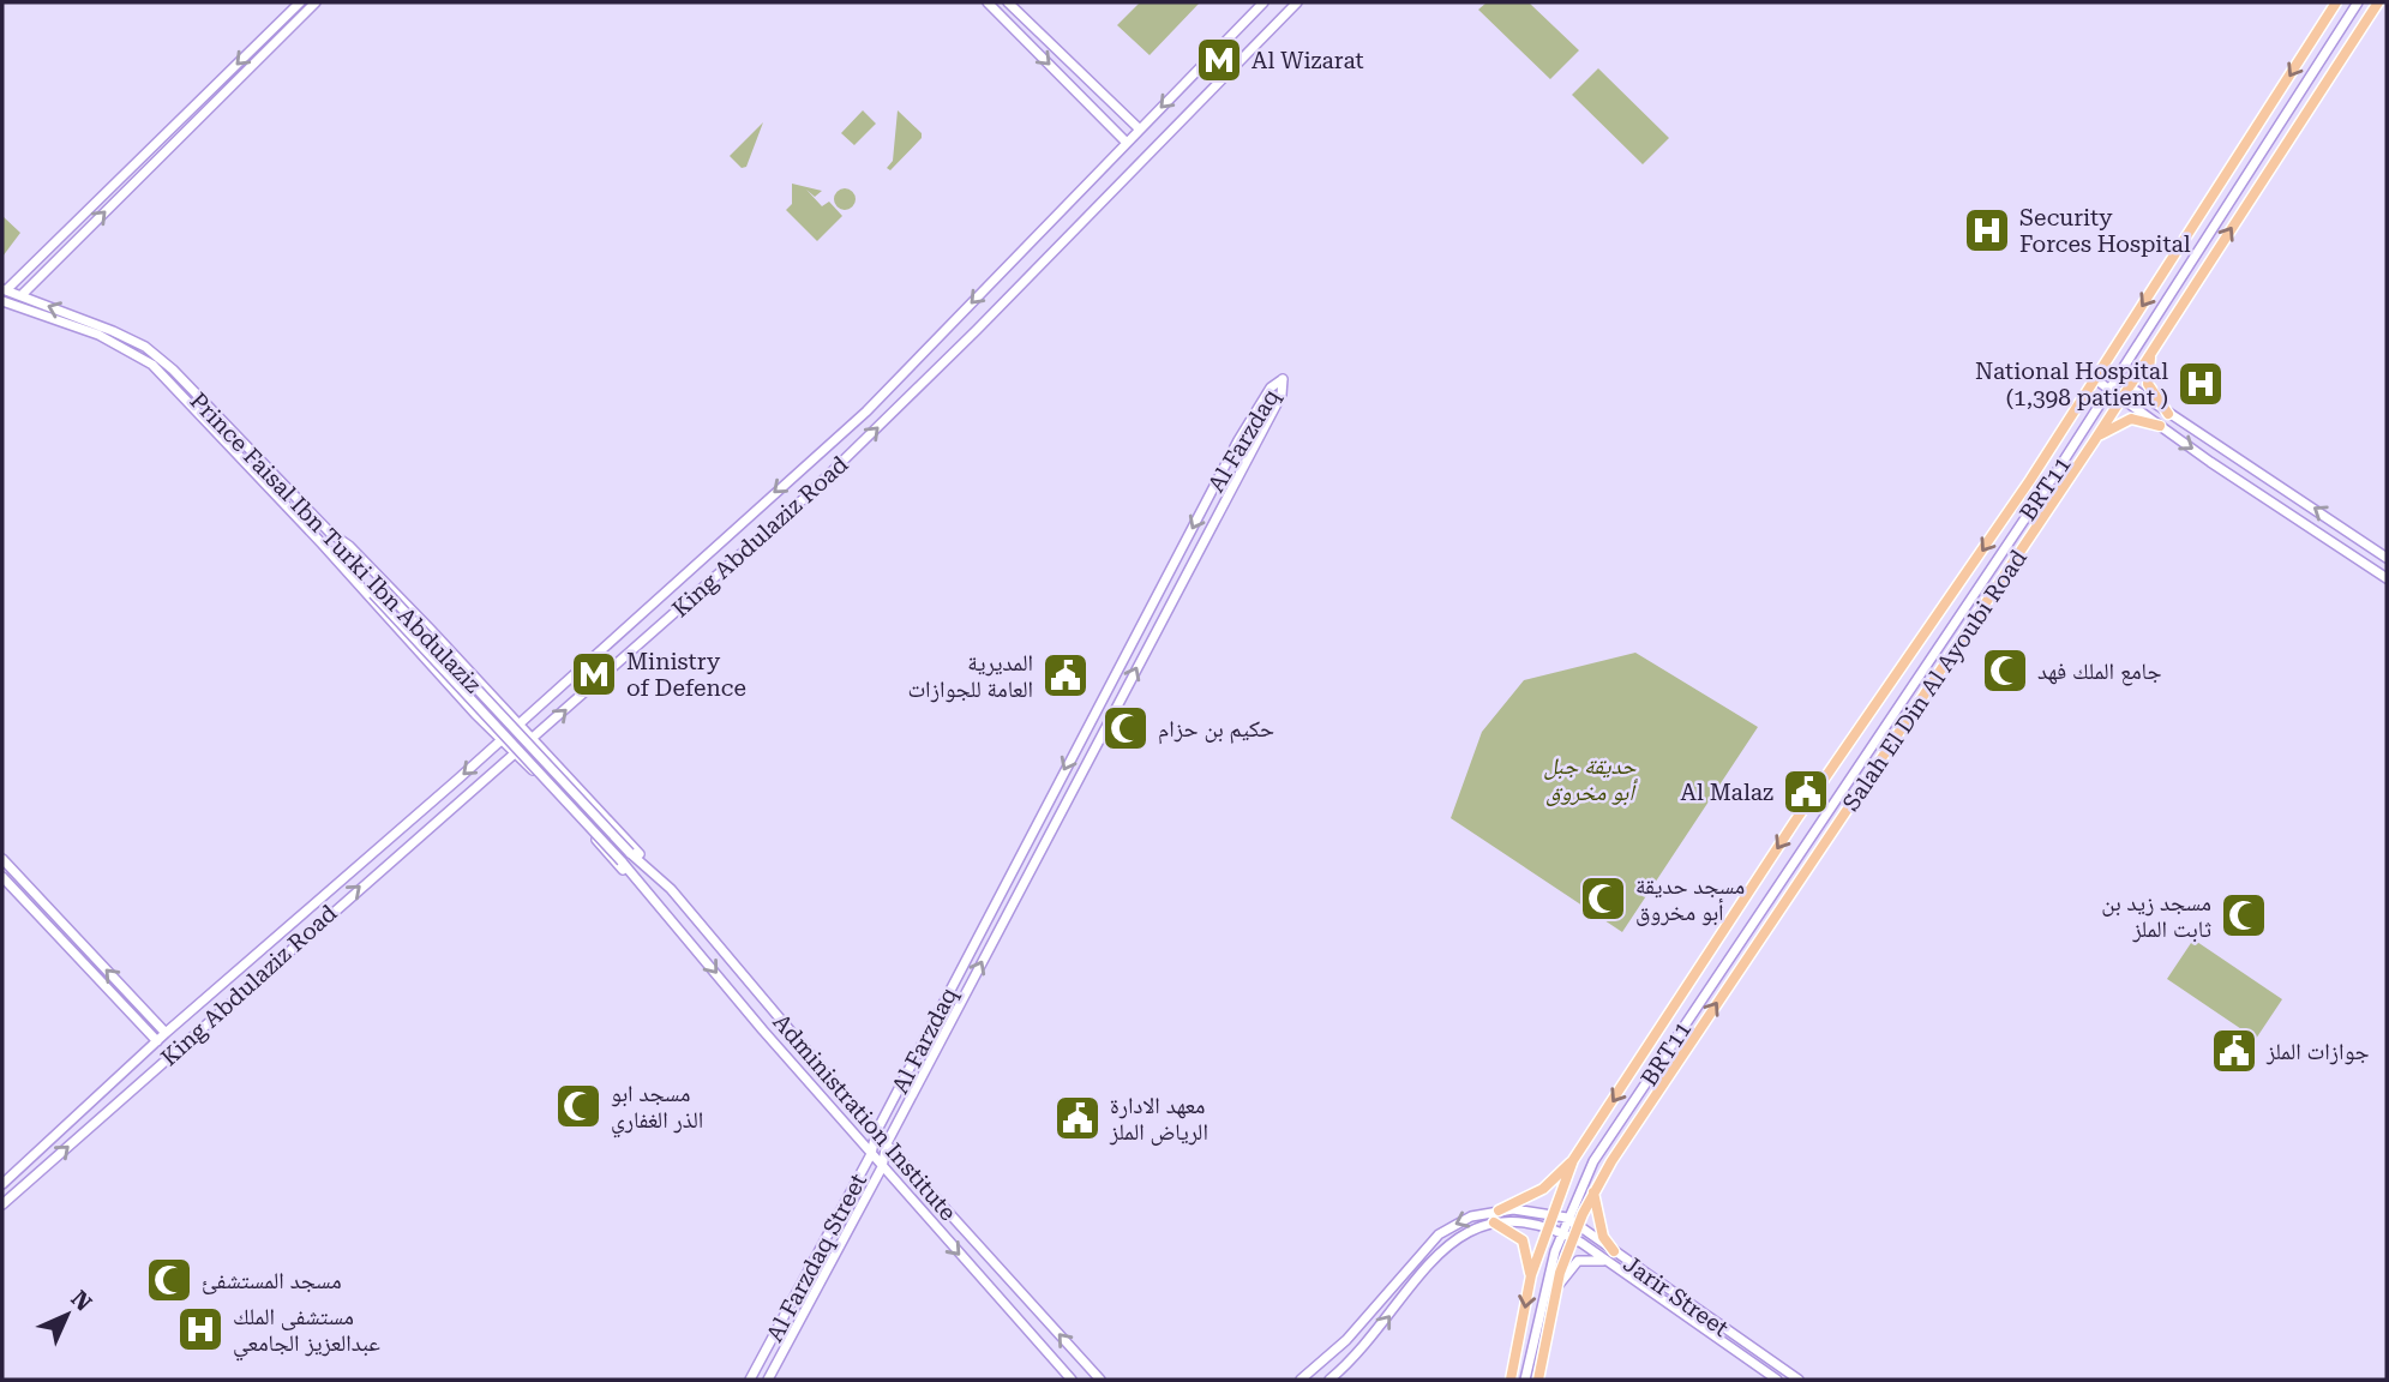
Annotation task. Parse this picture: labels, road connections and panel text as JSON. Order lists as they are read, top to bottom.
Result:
{
  "streets": {
    "main road": [
      "Al Farzdaq",
      "BRT11",
      "King Abdulaziz Road",
      "Prince Faisal Ibn Turki Ibn Abdulaziz",
      "Salah El Din Al Ayoubi Road",
      "Administration Institute",
      "Al Farzdaq Street",
      "Jarir Street"
    ]
  },
  "crossings": [
    ["Al Farzdaq", "Administration Institute"],
    ["Al Farzdaq", "Al Farzdaq Street"],
    ["BRT11", "Jarir Street"],
    ["Prince Faisal Ibn Turki Ibn Abdulaziz", "Administration Institute"],
    ["Salah El Din Al Ayoubi Road", "Jarir Street"],
    ["Administration Institute", "Al Farzdaq Street"]
  ],
  "parks": ["حديقة جبل أبو مخروق"],
  "places": {
    "metro station": ["Al Wizarat", "Ministry of Defence"],
    "hospital": ["Security Forces Hospital", "National Hospital (1,398 patient )", "مستشفى الملك عبدالعزيز الجامعي"],
    "mosque": [
      "جامع الملك فهد",
      "حكيم بن حزام",
      "مسجد حديقة أبو مخروق",
      "مسجد زيد بن ثابت الملز",
      "مسجد ابو الذر الغفاري",
      "مسجد المستشفئ"
    ],
    "public building": [
      "المديرية العامة للجوازات",
      "Al Malaz",
      "جوازات الملز",
      "معهد الادارة الرياض الملز"
    ]
  },
  "north": "top right"
}
